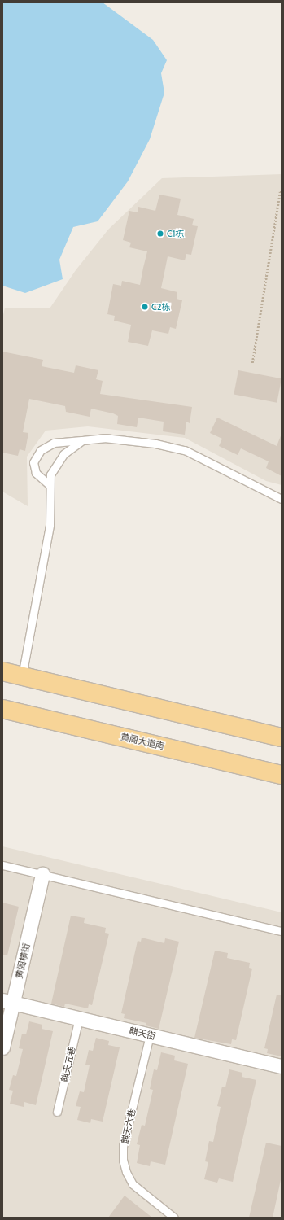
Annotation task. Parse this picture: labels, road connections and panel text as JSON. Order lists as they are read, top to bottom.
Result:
{
  "streets": {
    "main road": ["黄阁大道南"],
    "street": ["黄阁横街", "麒天街"],
    "lane": ["麒天五巷", "麒天六巷"]
  },
  "crossings": [
    ["黄阁横街", "麒天街"],
    ["麒天街", "麒天五巷"],
    ["麒天街", "麒天六巷"]
  ],
  "places": ["C1栋", "C2栋"]
}
